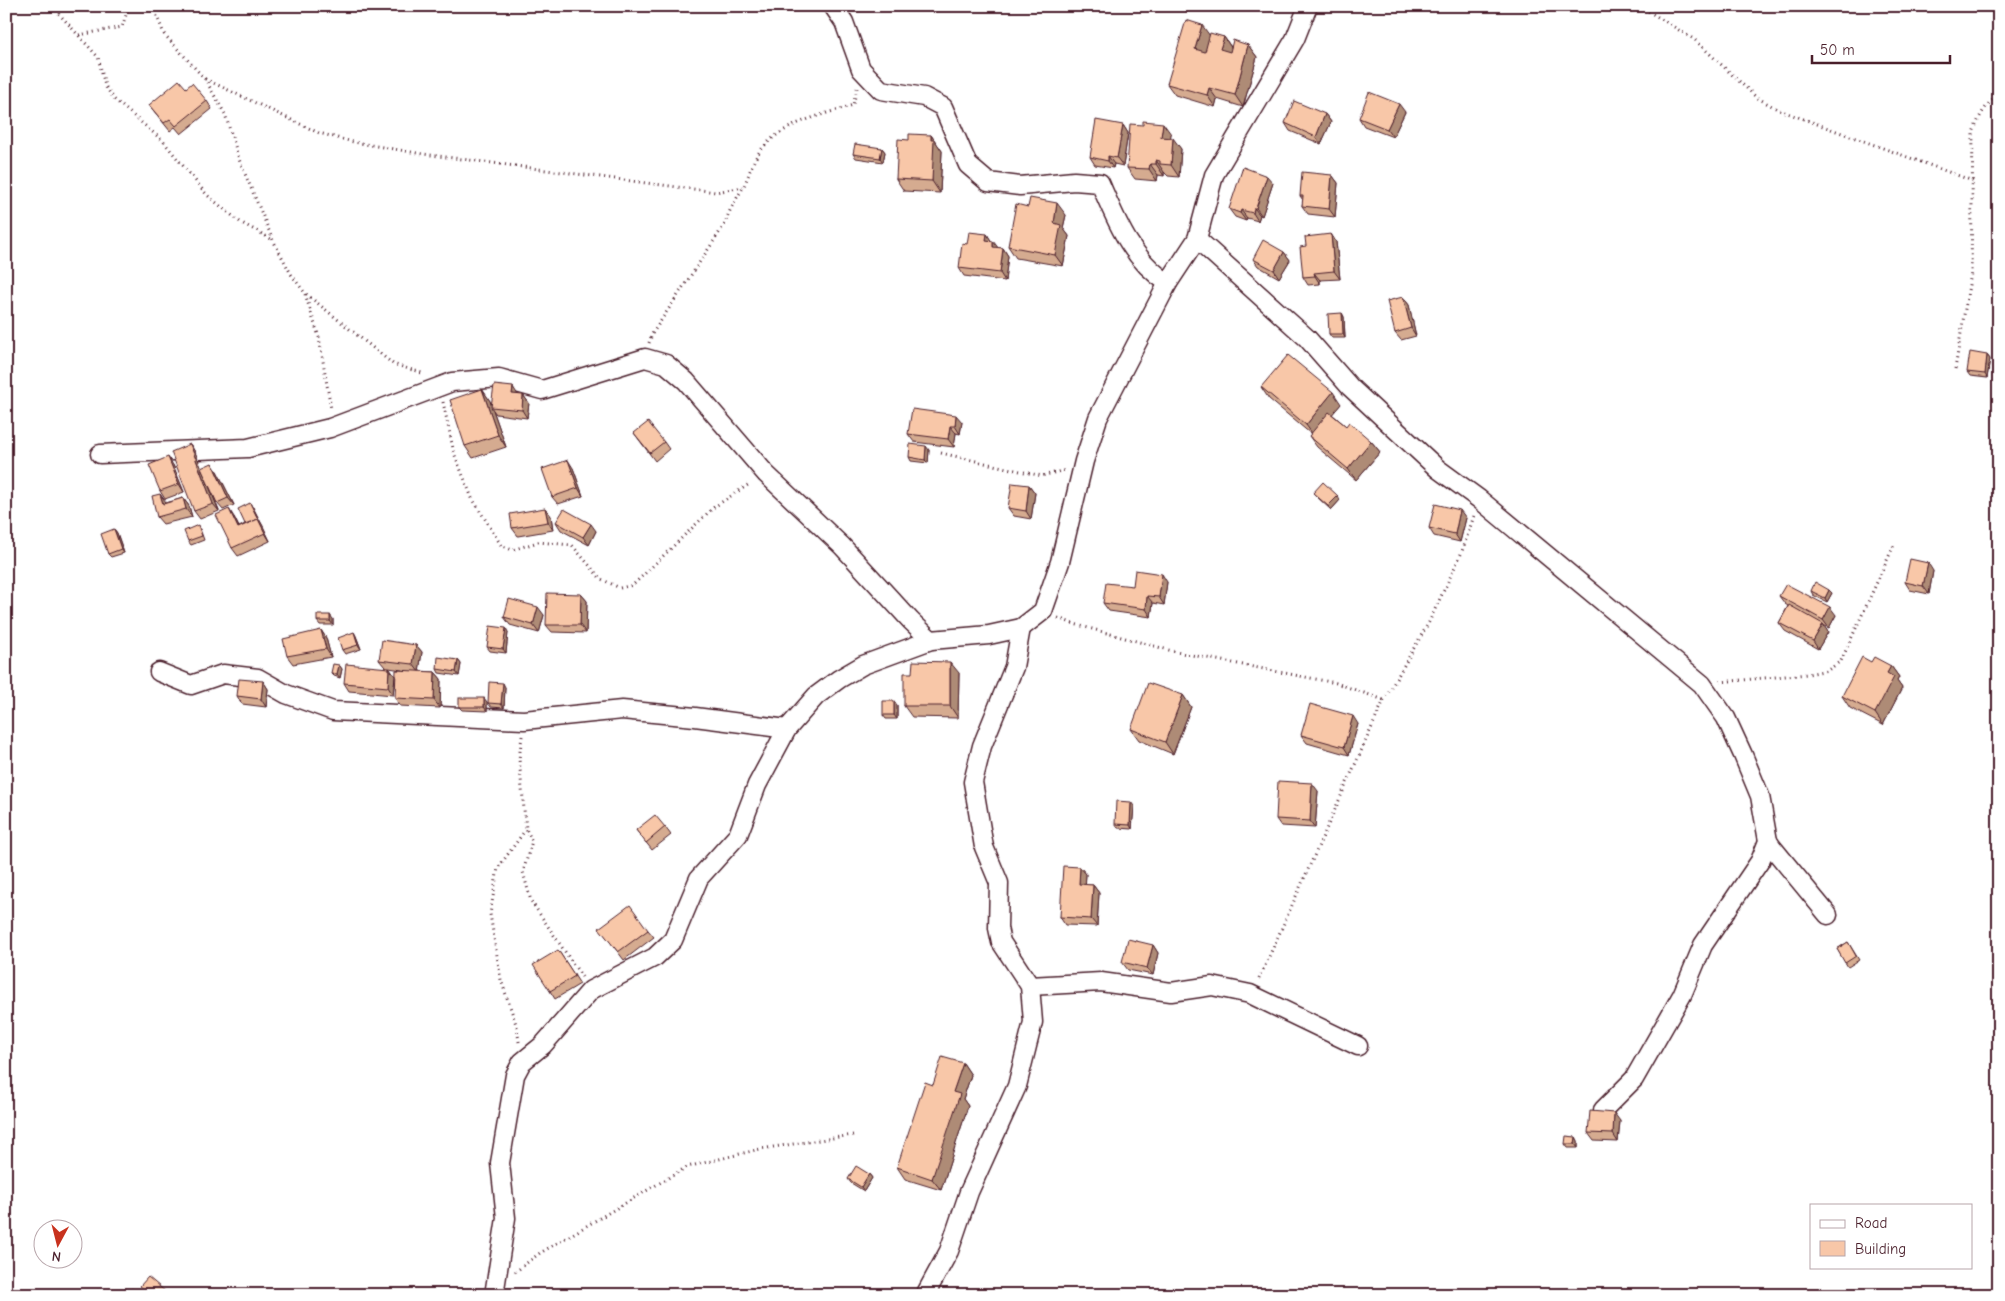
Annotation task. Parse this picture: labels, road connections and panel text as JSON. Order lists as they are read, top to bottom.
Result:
{
  "legend": ["Road", "Building"],
  "scale_bar": "50 m",
  "north": "bottom"
}
